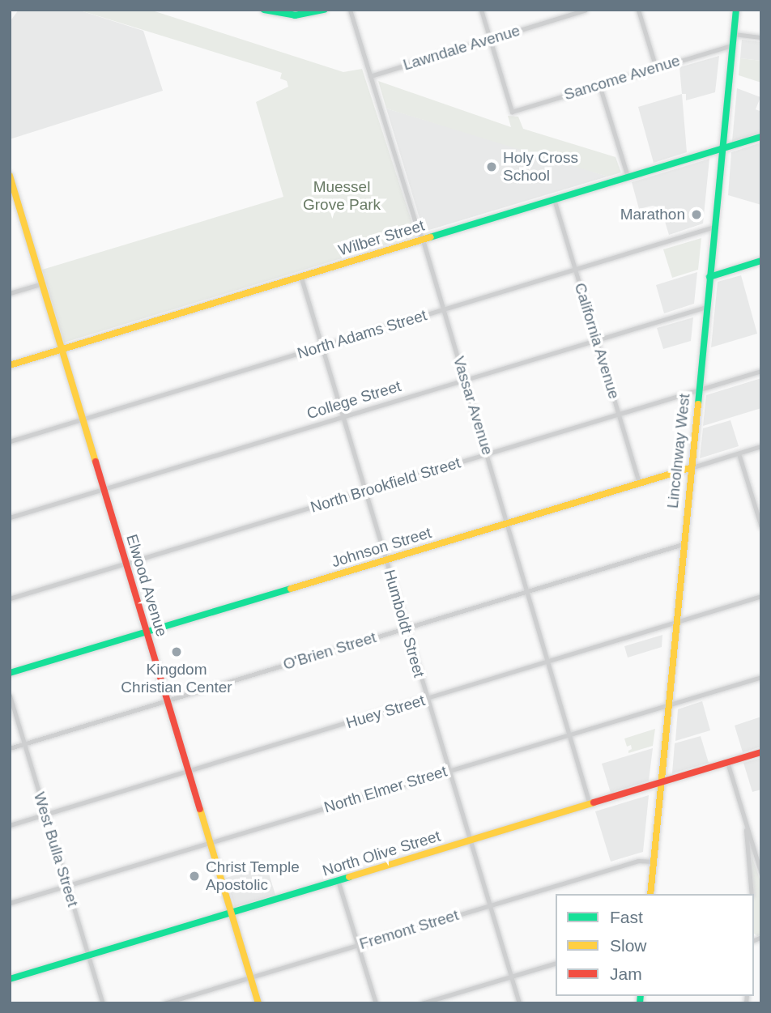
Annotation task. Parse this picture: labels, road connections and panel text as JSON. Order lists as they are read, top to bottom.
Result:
{
  "streets": {
    "street": [
      "Lawndale Avenue",
      "Sancome Avenue",
      "Wilber Street",
      "North Adams Street",
      "California Avenue",
      "College Street",
      "Vassar Avenue",
      "Lincolnway West",
      "North Brookfield Street",
      "Johnson Street",
      "Elwood Avenue",
      "Humboldt Street",
      "O'Brien Street",
      "Huey Street",
      "North Elmer Street",
      "West Bulla Street",
      "North Olive Street",
      "Fremont Street"
    ]
  },
  "crossings": [
    ["Lawndale Avenue", "Sancome Avenue"],
    ["Lawndale Avenue", "Vassar Avenue"],
    ["Sancome Avenue", "Lincolnway West"],
    ["Wilber Street", "California Avenue"],
    ["Wilber Street", "Vassar Avenue"],
    ["Wilber Street", "Lincolnway West"],
    ["Wilber Street", "Elwood Avenue"],
    ["Wilber Street", "Humboldt Street"],
    ["North Adams Street", "California Avenue"],
    ["North Adams Street", "Vassar Avenue"],
    ["North Adams Street", "Lincolnway West"],
    ["North Adams Street", "Elwood Avenue"],
    ["North Adams Street", "Humboldt Street"],
    ["California Avenue", "College Street"],
    ["California Avenue", "North Brookfield Street"],
    ["California Avenue", "Johnson Street"],
    ["College Street", "Vassar Avenue"],
    ["College Street", "Lincolnway West"],
    ["College Street", "Elwood Avenue"],
    ["College Street", "Humboldt Street"],
    ["Vassar Avenue", "North Brookfield Street"],
    ["Vassar Avenue", "Johnson Street"],
    ["Vassar Avenue", "O'Brien Street"],
    ["Vassar Avenue", "Huey Street"],
    ["Vassar Avenue", "North Elmer Street"],
    ["Vassar Avenue", "North Olive Street"],
    ["Lincolnway West", "North Brookfield Street"],
    ["Lincolnway West", "Johnson Street"],
    ["Lincolnway West", "O'Brien Street"],
    ["Lincolnway West", "Huey Street"],
    ["Lincolnway West", "North Elmer Street"],
    ["Lincolnway West", "North Olive Street"],
    ["Lincolnway West", "Fremont Street"],
    ["North Brookfield Street", "Elwood Avenue"],
    ["North Brookfield Street", "Humboldt Street"],
    ["Johnson Street", "Elwood Avenue"],
    ["Johnson Street", "Humboldt Street"],
    ["Elwood Avenue", "O'Brien Street"],
    ["Elwood Avenue", "Huey Street"],
    ["Elwood Avenue", "North Elmer Street"],
    ["Elwood Avenue", "North Olive Street"],
    ["Elwood Avenue", "Fremont Street"],
    ["Humboldt Street", "O'Brien Street"],
    ["Humboldt Street", "Huey Street"],
    ["Humboldt Street", "North Elmer Street"],
    ["Humboldt Street", "North Olive Street"],
    ["Humboldt Street", "Fremont Street"],
    ["O'Brien Street", "West Bulla Street"],
    ["Huey Street", "West Bulla Street"],
    ["North Elmer Street", "West Bulla Street"],
    ["West Bulla Street", "North Olive Street"]
  ],
  "parks": ["Muessel Grove Park"],
  "places": [
    "Holy Cross School",
    "Marathon",
    "Kingdom Christian Center",
    "Christ Temple Apostolic"
  ],
  "legend": ["Fast", "Slow", "Jam"]
}
